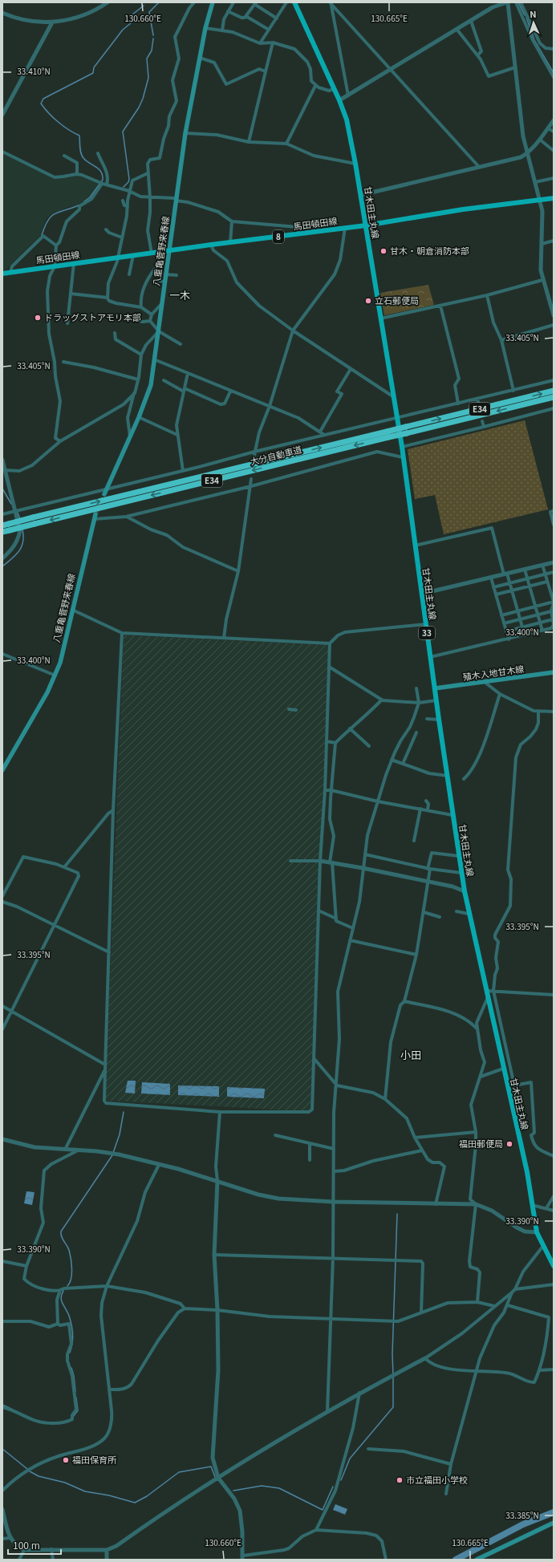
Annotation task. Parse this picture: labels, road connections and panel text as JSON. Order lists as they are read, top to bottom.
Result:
{
  "streets": {
    "highway": ["E34", "大分自動車道"],
    "main road": [
      "甘木田主丸線",
      "馬田頓田線",
      "8",
      "八重亀菅野来春線",
      "33",
      "殖木入地甘木線"
    ]
  },
  "crossings": [
    ["甘木田主丸線", "馬田頓田線"],
    ["甘木田主丸線", "殖木入地甘木線"],
    ["馬田頓田線", "八重亀菅野来春線"]
  ],
  "districts": ["一木", "小田"],
  "places": [
    "甘木・朝倉消防本部",
    "立石郵便局",
    "ドラッグストアモリ本部",
    "福田郵便局",
    "福田保育所",
    "市立福田小学校"
  ],
  "scale_bar": "100 m",
  "north": "top",
  "coordinates": [
    "130.660°E",
    "130.665°E",
    "33.410°N",
    "33.405°N",
    "33.400°N",
    "33.395°N",
    "33.390°N",
    "33.385°N"
  ]
}
